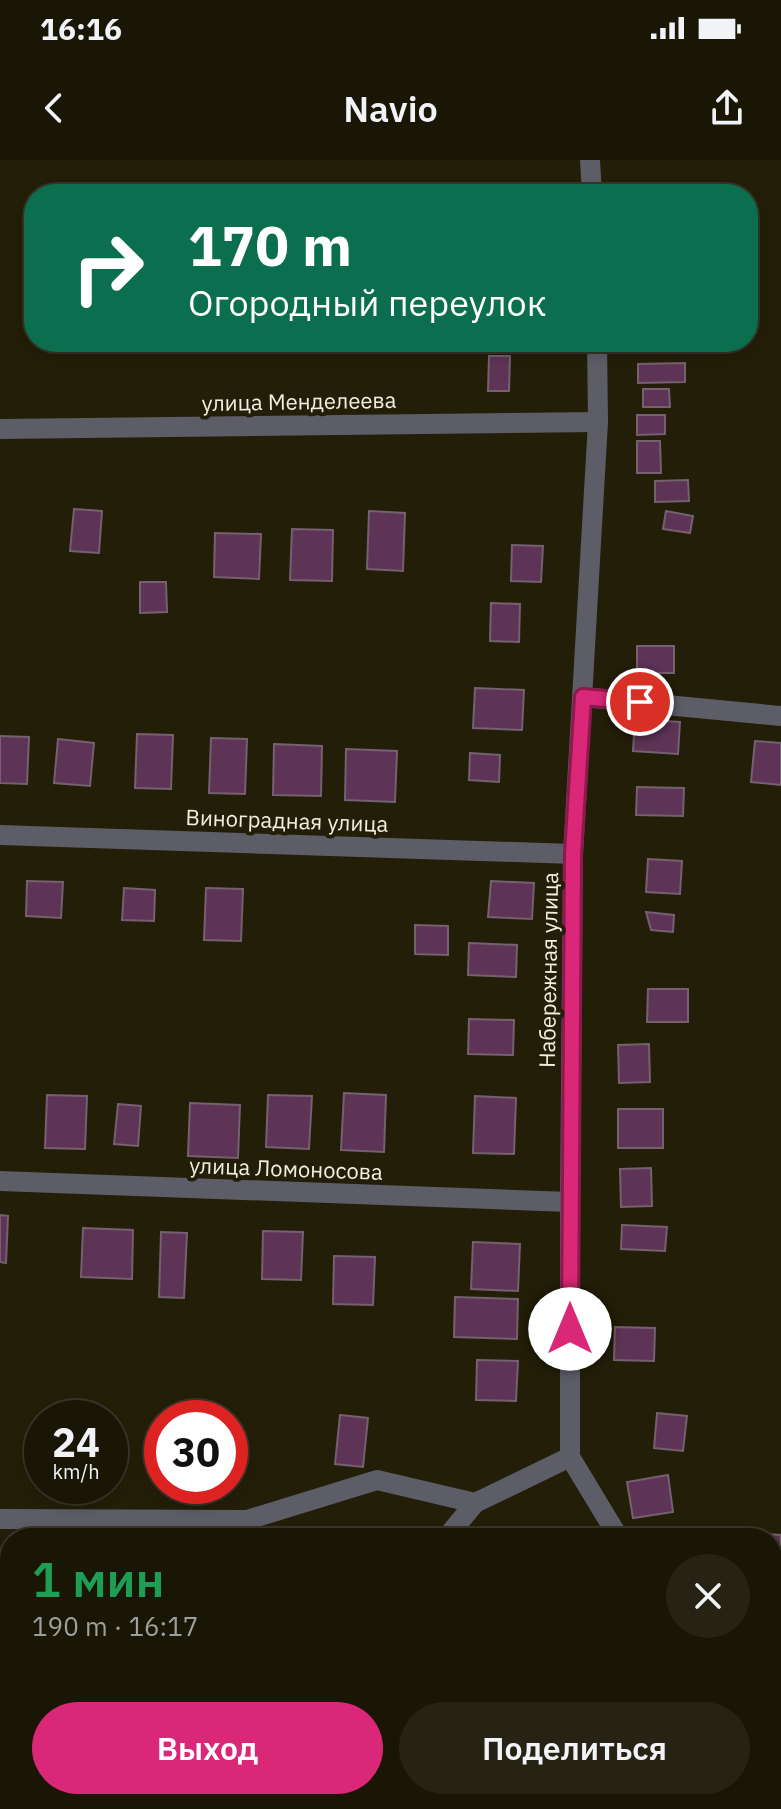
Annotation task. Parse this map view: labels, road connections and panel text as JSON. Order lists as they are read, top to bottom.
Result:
{
  "streets": {
    "street": [
      "улица Менделеева",
      "Виноградная улица",
      "Набережная улица",
      "улица Ломоносова"
    ]
  },
  "crossings": [
    ["улица Менделеева", "Набережная улица"],
    ["Виноградная улица", "Набережная улица"],
    ["Набережная улица", "улица Ломоносова"]
  ],
  "page": {
    "status": "16:16",
    "header": "Navio",
    "turn": ["170 m", "Огородный переулок"],
    "speed": "24 km/h",
    "limit": "30",
    "heading": ["1 мин", "190 m · 16:17"],
    "buttons": ["Выход", "Поделиться"]
  }
}
